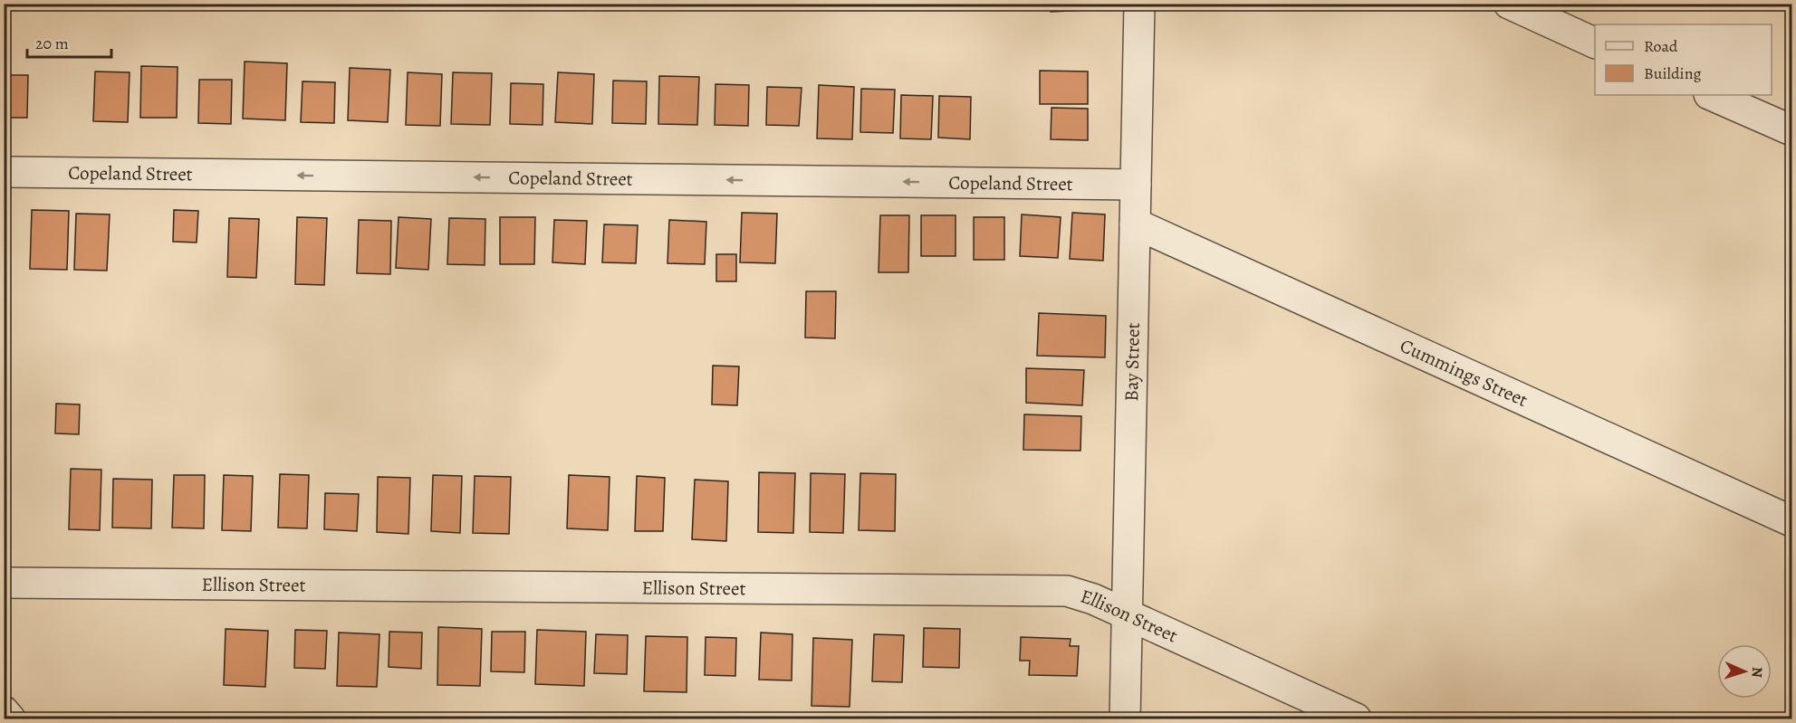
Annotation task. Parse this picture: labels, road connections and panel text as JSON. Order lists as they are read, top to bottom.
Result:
{
  "streets": {
    "street": [
      "Copeland Street",
      "Bay Street",
      "Cummings Street",
      "Ellison Street"
    ]
  },
  "crossings": [
    ["Copeland Street", "Bay Street"],
    ["Bay Street", "Cummings Street"],
    ["Bay Street", "Ellison Street"]
  ],
  "one_way": ["Copeland Street"],
  "legend": ["Road", "Building"],
  "scale_bar": "20 m",
  "north": "right"
}
